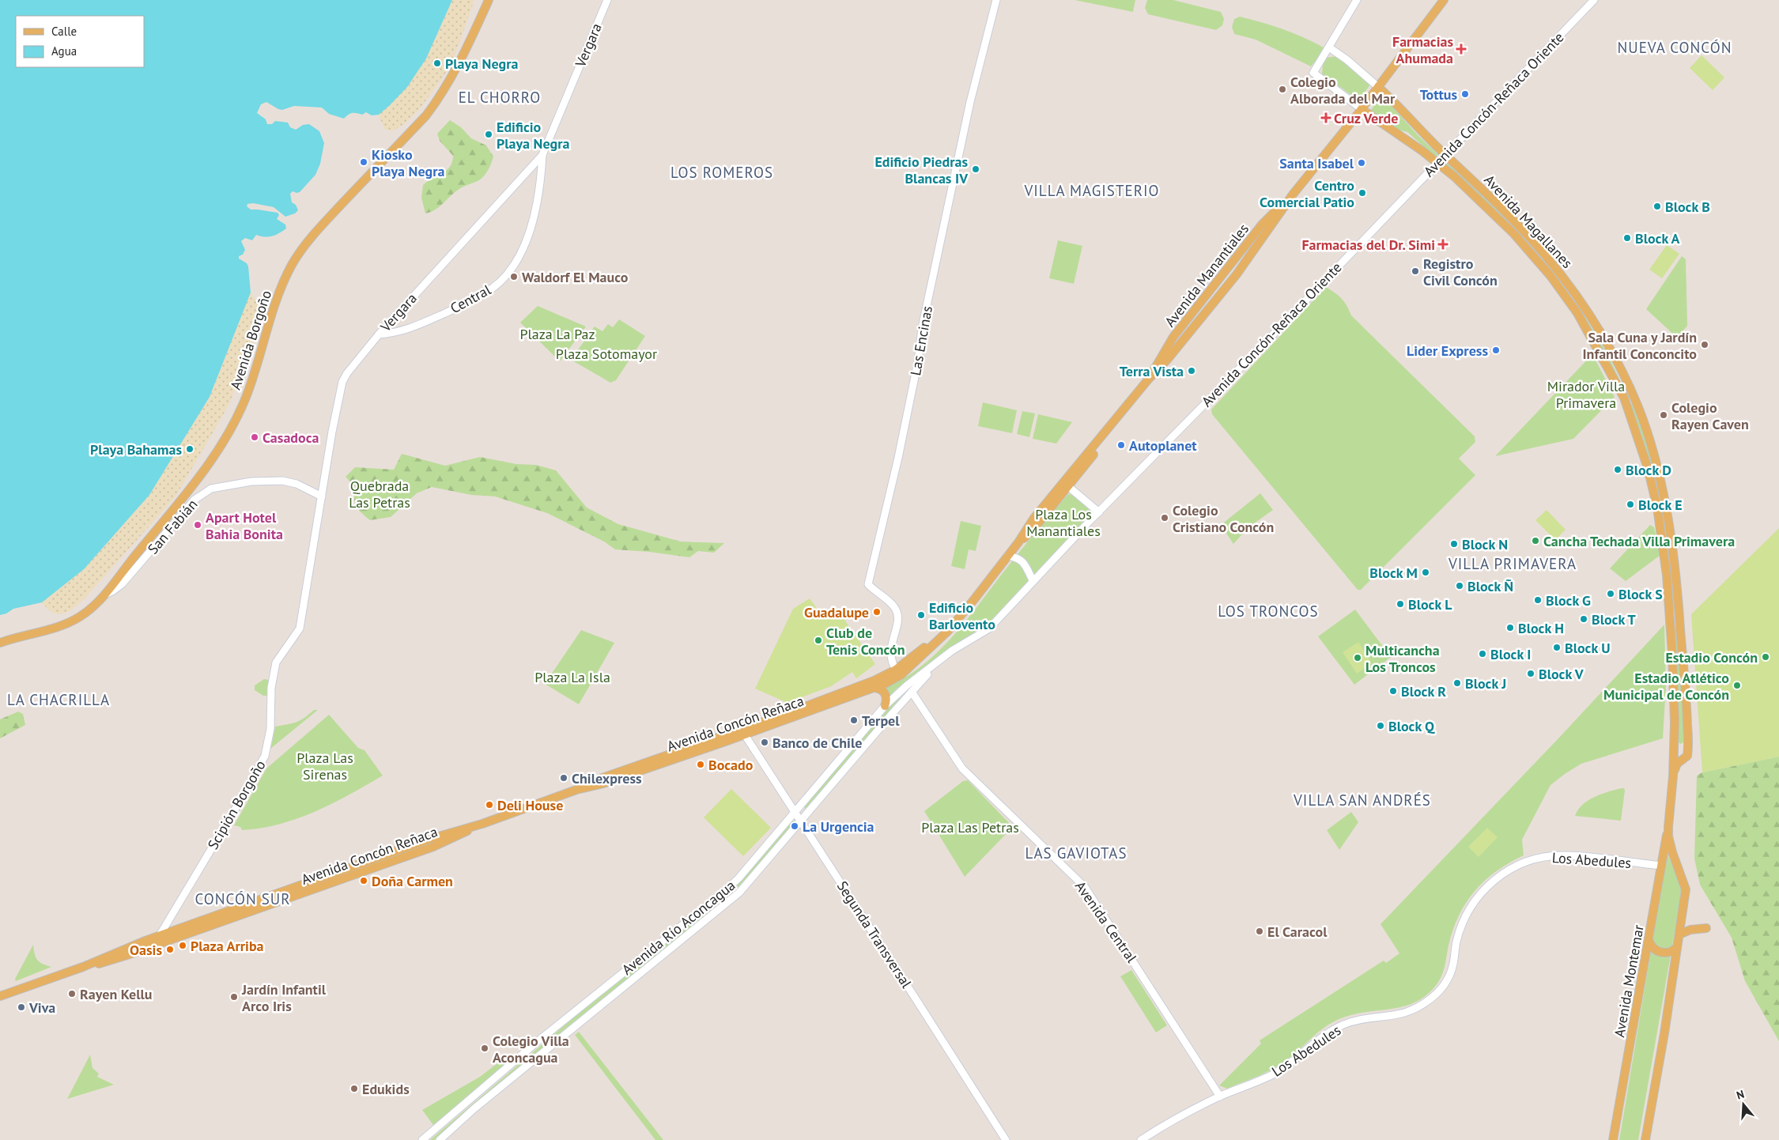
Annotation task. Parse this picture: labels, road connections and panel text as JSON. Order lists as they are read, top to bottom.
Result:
{
  "streets": {
    "main road": [
      "Avenida Magallanes",
      "Avenida Manantiales",
      "Avenida Borgoño",
      "Avenida Concón Reñaca",
      "Avenida Montemar"
    ],
    "street": [
      "Vergara",
      "Avenida Concón-Reñaca Oriente",
      "Central",
      "Las Encinas",
      "San Fabián",
      "Scipión Borgoño",
      "Los Abedules",
      "Avenida Central",
      "Avenida Río Aconcagua",
      "Segunda Transversal"
    ]
  },
  "crossings": [
    ["Vergara", "Central"],
    ["Vergara", "San Fabián"],
    ["Vergara", "Scipión Borgoño"],
    ["Avenida Concón-Reñaca Oriente", "Avenida Magallanes"],
    ["Avenida Concón-Reñaca Oriente", "Avenida Central"],
    ["Avenida Concón-Reñaca Oriente", "Avenida Río Aconcagua"],
    ["Avenida Magallanes", "Avenida Manantiales"],
    ["Avenida Magallanes", "Avenida Montemar"],
    ["Avenida Manantiales", "Las Encinas"],
    ["Avenida Manantiales", "Avenida Concón Reñaca"],
    ["Avenida Borgoño", "San Fabián"],
    ["Las Encinas", "Avenida Concón Reñaca"],
    ["Avenida Concón Reñaca", "Scipión Borgoño"],
    ["Avenida Concón Reñaca", "Segunda Transversal"],
    ["Los Abedules", "Avenida Central"],
    ["Los Abedules", "Avenida Montemar"],
    ["Avenida Central", "Avenida Río Aconcagua"],
    ["Avenida Río Aconcagua", "Segunda Transversal"]
  ],
  "districts": [
    "NUEVA CONCÓN",
    "EL CHORRO",
    "LOS ROMEROS",
    "VILLA MAGISTERIO",
    "VILLA PRIMAVERA",
    "LOS TRONCOS",
    "LA CHACRILLA",
    "VILLA SAN ANDRÉS",
    "LAS GAVIOTAS",
    "CONCÓN SUR"
  ],
  "parks": [
    "Plaza La Paz",
    "Plaza Sotomayor",
    "Mirador Villa Primavera",
    "Quebrada Las Petras",
    "Plaza Los Manantiales",
    "Plaza La Isla",
    "Plaza Las Sirenas",
    "Plaza Las Petras"
  ],
  "places": {
    "health": ["Farmacias Ahumada", "Cruz Verde", "Farmacias del Dr. Simi"],
    "other": [
      "Playa Negra",
      "Colegio Alborada del Mar",
      "Tottus",
      "Edificio Playa Negra",
      "Kiosko Playa Negra",
      "Santa Isabel",
      "Edificio Piedras Blancas IV",
      "Centro Comercial Patio",
      "Block B",
      "Block A",
      "Registro Civil Concón",
      "Waldorf El Mauco",
      "Sala Cuna y Jardín Infantil Conconcito",
      "Lider Express",
      "Terra Vista",
      "Colegio Rayen Caven",
      "Casadoca",
      "Autoplanet",
      "Playa Bahamas",
      "Block D",
      "Block E",
      "Colegio Cristiano Concón",
      "Apart Hotel Bahia Bonita",
      "Cancha Techada Villa Primavera",
      "Block N",
      "Block M",
      "Block Ñ",
      "Block S",
      "Block G",
      "Block L",
      "Guadalupe",
      "Edificio Barlovento",
      "Block T",
      "Block H",
      "Club de Tenis Concón",
      "Block U",
      "Block I",
      "Estadio Concón",
      "Multicancha Los Troncos",
      "Block V",
      "Block J",
      "Estadio Atlético Municipal de Concón",
      "Block R",
      "Terpel",
      "Block Q",
      "Banco de Chile",
      "Bocado",
      "Chilexpress",
      "Deli House",
      "La Urgencia",
      "Doña Carmen",
      "El Caracol",
      "Plaza Arriba",
      "Oasis",
      "Rayen Kellu",
      "Jardín Infantil Arco Iris",
      "Viva",
      "Colegio Villa Aconcagua",
      "Edukids"
    ]
  },
  "legend": ["Calle", "Agua"],
  "north": "top"
}
